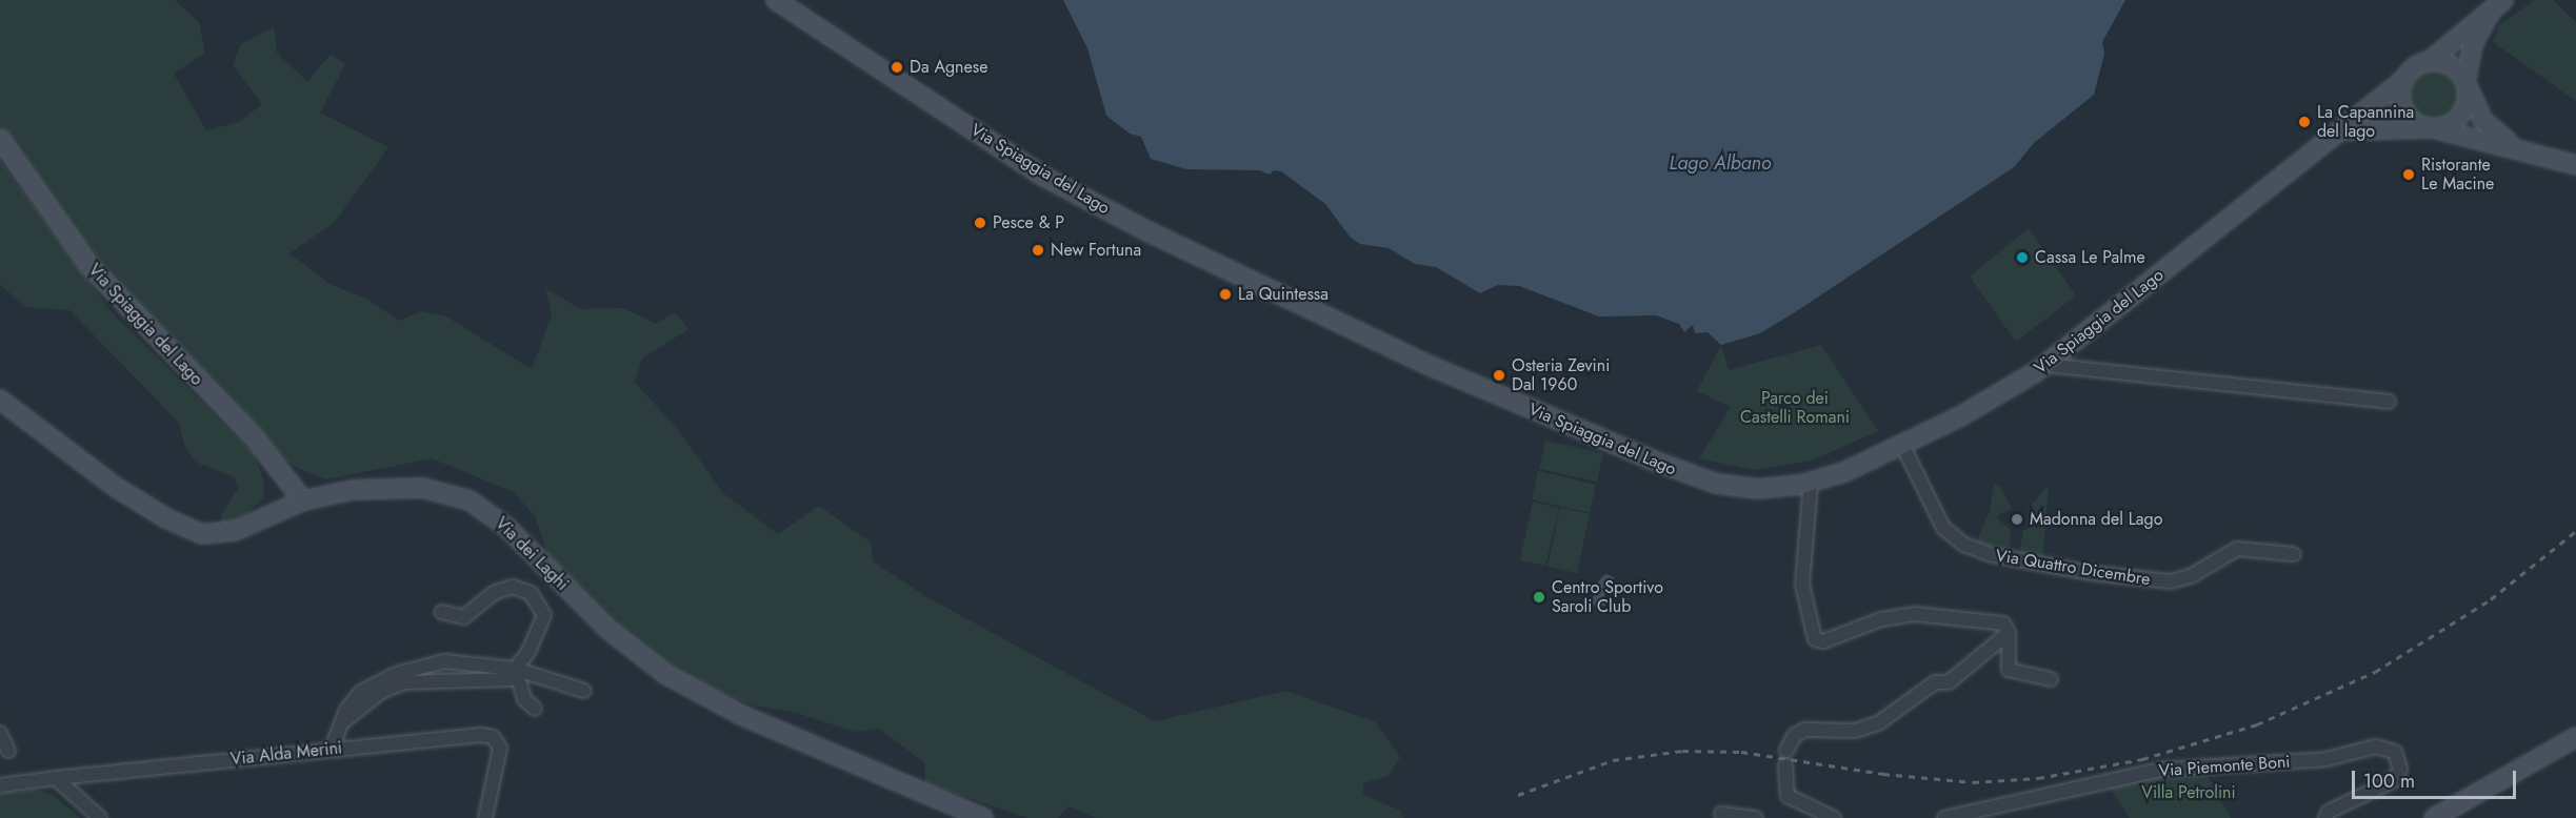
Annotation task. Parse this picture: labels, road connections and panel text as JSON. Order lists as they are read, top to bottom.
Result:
{
  "streets": {
    "street": [
      "Via Spiaggia del Lago",
      "Via dei Laghi",
      "Via Quattro Dicembre",
      "Via Alda Merini",
      "Via Piemonte Boni"
    ]
  },
  "crossings": [
    ["Via Spiaggia del Lago", "Via dei Laghi"],
    ["Via Spiaggia del Lago", "Via Quattro Dicembre"]
  ],
  "water": ["Lago Albano"],
  "parks": ["Parco dei Castelli Romani", "Villa Petrolini"],
  "places": [
    "Da Agnese",
    "La Capannina del lago",
    "Ristorante Le Macine",
    "Pesce & P",
    "New Fortuna",
    "Cassa Le Palme",
    "La Quintessa",
    "Osteria Zevini Dal 1960",
    "Madonna del Lago",
    "Centro Sportivo Saroli Club"
  ],
  "scale_bar": "100 m"
}
